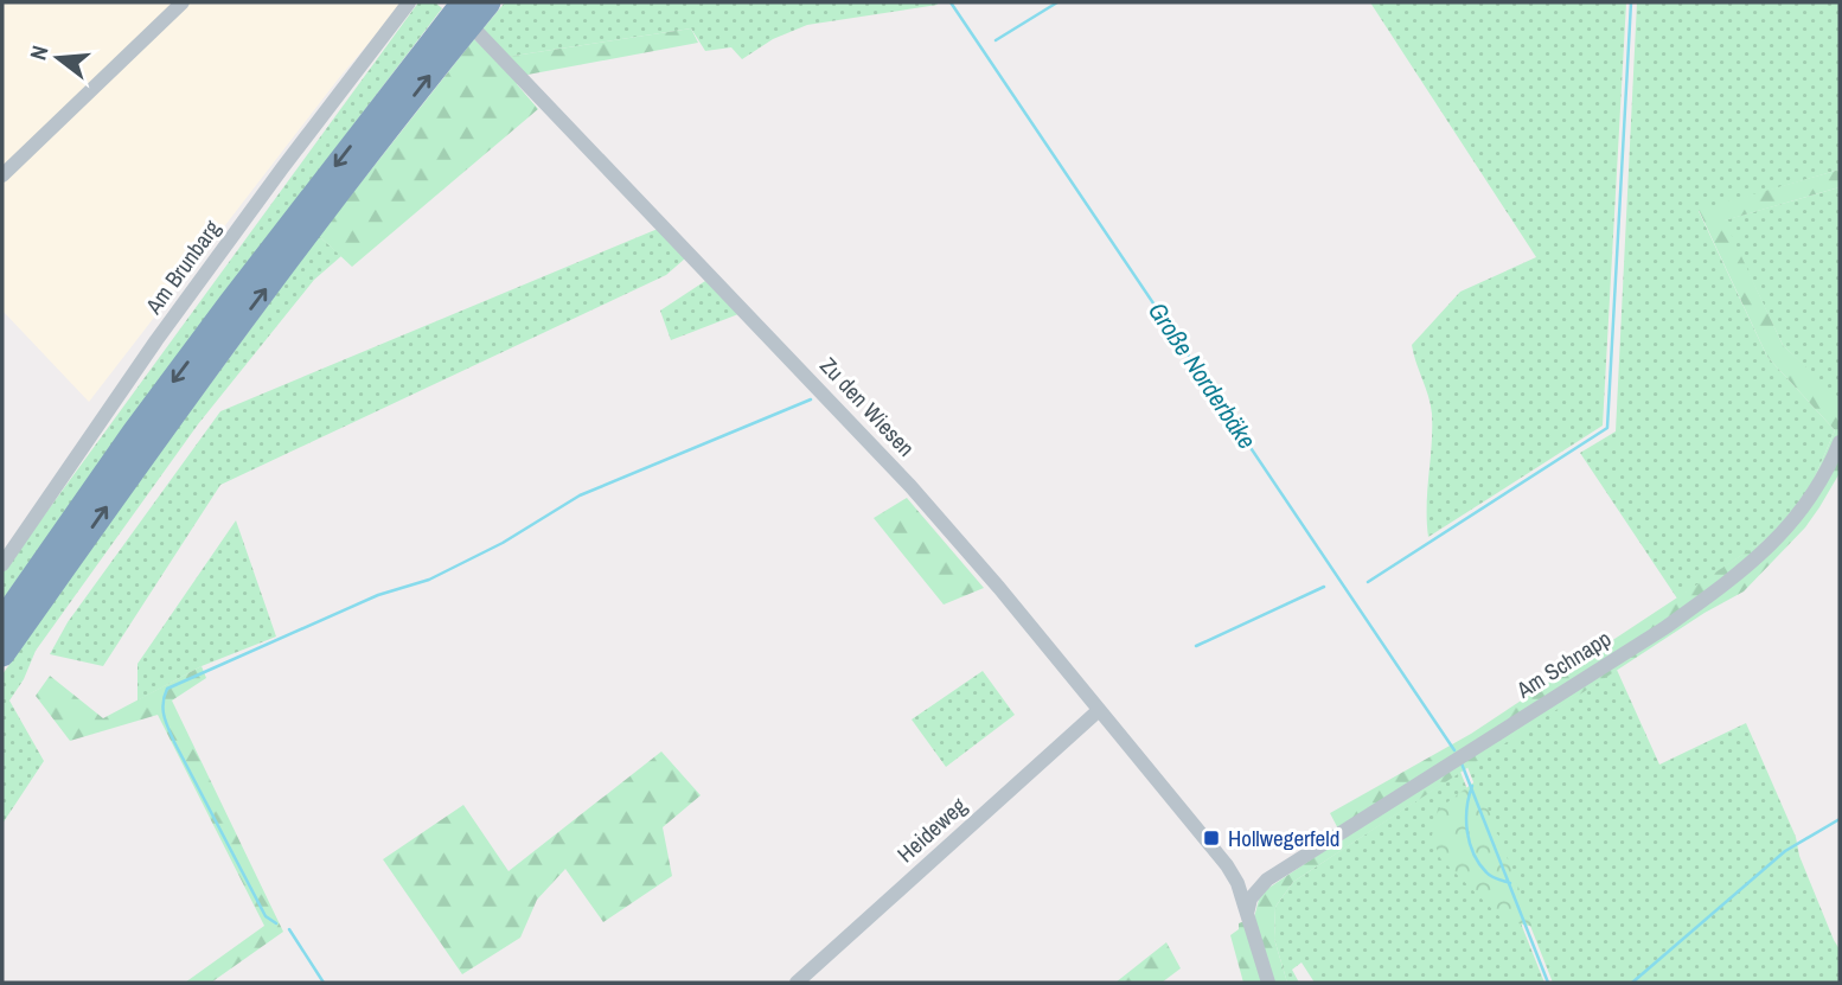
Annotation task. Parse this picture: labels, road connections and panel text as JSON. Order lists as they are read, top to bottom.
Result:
{
  "streets": {
    "street": [
      "Am Brunbarg",
      "Zu den Wiesen",
      "Am Schnapp",
      "Heideweg"
    ]
  },
  "crossings": [
    ["Zu den Wiesen", "Heideweg"]
  ],
  "water": ["Große Norderbäke"],
  "places": {
    "transit": ["Hollwegerfeld"]
  },
  "north": "left"
}
